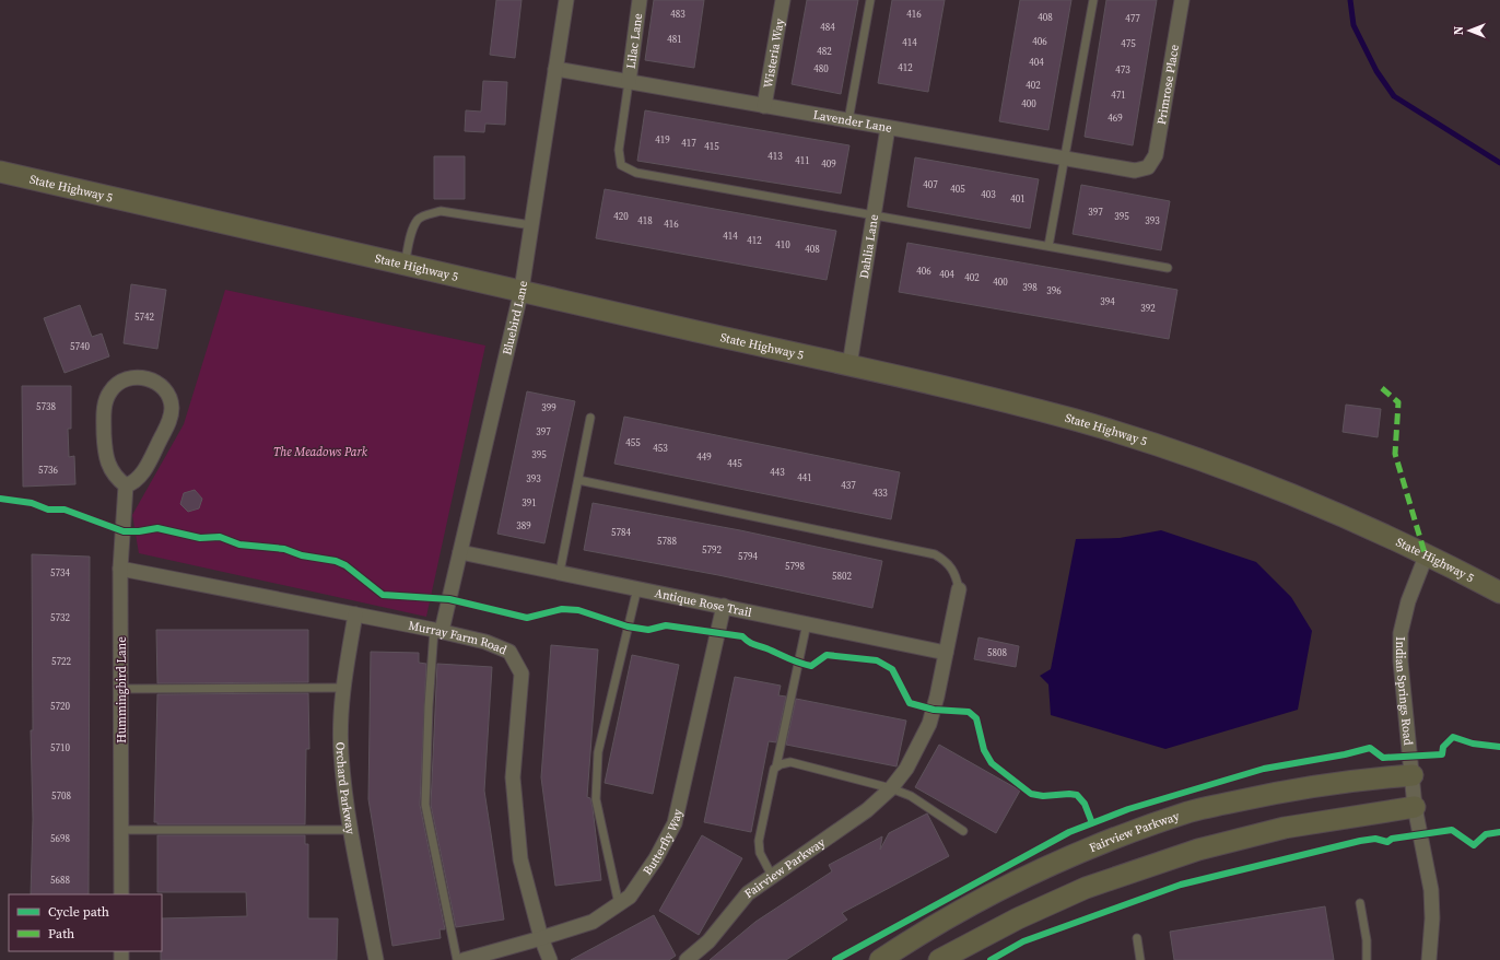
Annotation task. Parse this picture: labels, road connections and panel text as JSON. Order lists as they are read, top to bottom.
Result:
{
  "streets": {
    "main road": ["State Highway 5", "Fairview Parkway"],
    "street": [
      "Lilac Lane",
      "Wisteria Way",
      "Primrose Place",
      "Lavender Lane",
      "Dahlia Lane",
      "Bluebird Lane",
      "Antique Rose Trail",
      "Murray Farm Road",
      "Hummingbird Lane",
      "Indian Springs Road",
      "Orchard Parkway",
      "Butterfly Way"
    ]
  },
  "crossings": [
    ["Lilac Lane", "Lavender Lane"],
    ["Wisteria Way", "Lavender Lane"],
    ["Primrose Place", "Lavender Lane"],
    ["Lavender Lane", "Dahlia Lane"],
    ["Lavender Lane", "Bluebird Lane"],
    ["State Highway 5", "Dahlia Lane"],
    ["State Highway 5", "Bluebird Lane"],
    ["State Highway 5", "Indian Springs Road"],
    ["Bluebird Lane", "Antique Rose Trail"],
    ["Bluebird Lane", "Murray Farm Road"],
    ["Antique Rose Trail", "Fairview Parkway"],
    ["Antique Rose Trail", "Butterfly Way"],
    ["Murray Farm Road", "Hummingbird Lane"],
    ["Murray Farm Road", "Orchard Parkway"],
    ["Murray Farm Road", "Butterfly Way"],
    ["Indian Springs Road", "Fairview Parkway"]
  ],
  "parks": ["The Meadows Park"],
  "house_numbers": [
    "483",
    "416",
    "408",
    "477",
    "484",
    "481",
    "406",
    "414",
    "475",
    "482",
    "404",
    "412",
    "480",
    "473",
    "402",
    "471",
    "400",
    "469",
    "419",
    "417",
    "415",
    "413",
    "411",
    "409",
    "407",
    "405",
    "403",
    "401",
    "397",
    "420",
    "395",
    "418",
    "393",
    "416",
    "414",
    "412",
    "410",
    "408",
    "406",
    "404",
    "402",
    "400",
    "398",
    "396",
    "394",
    "392",
    "5742",
    "5740",
    "5738",
    "399",
    "397",
    "455",
    "453",
    "395",
    "449",
    "445",
    "5736",
    "443",
    "441",
    "393",
    "437",
    "433",
    "391",
    "389",
    "5784",
    "5788",
    "5792",
    "5794",
    "5798",
    "5734",
    "5802",
    "5732",
    "5808",
    "5722",
    "5720",
    "5710",
    "5708",
    "5698",
    "5688"
  ],
  "legend": ["Cycle path", "Path"],
  "north": "left"
}
